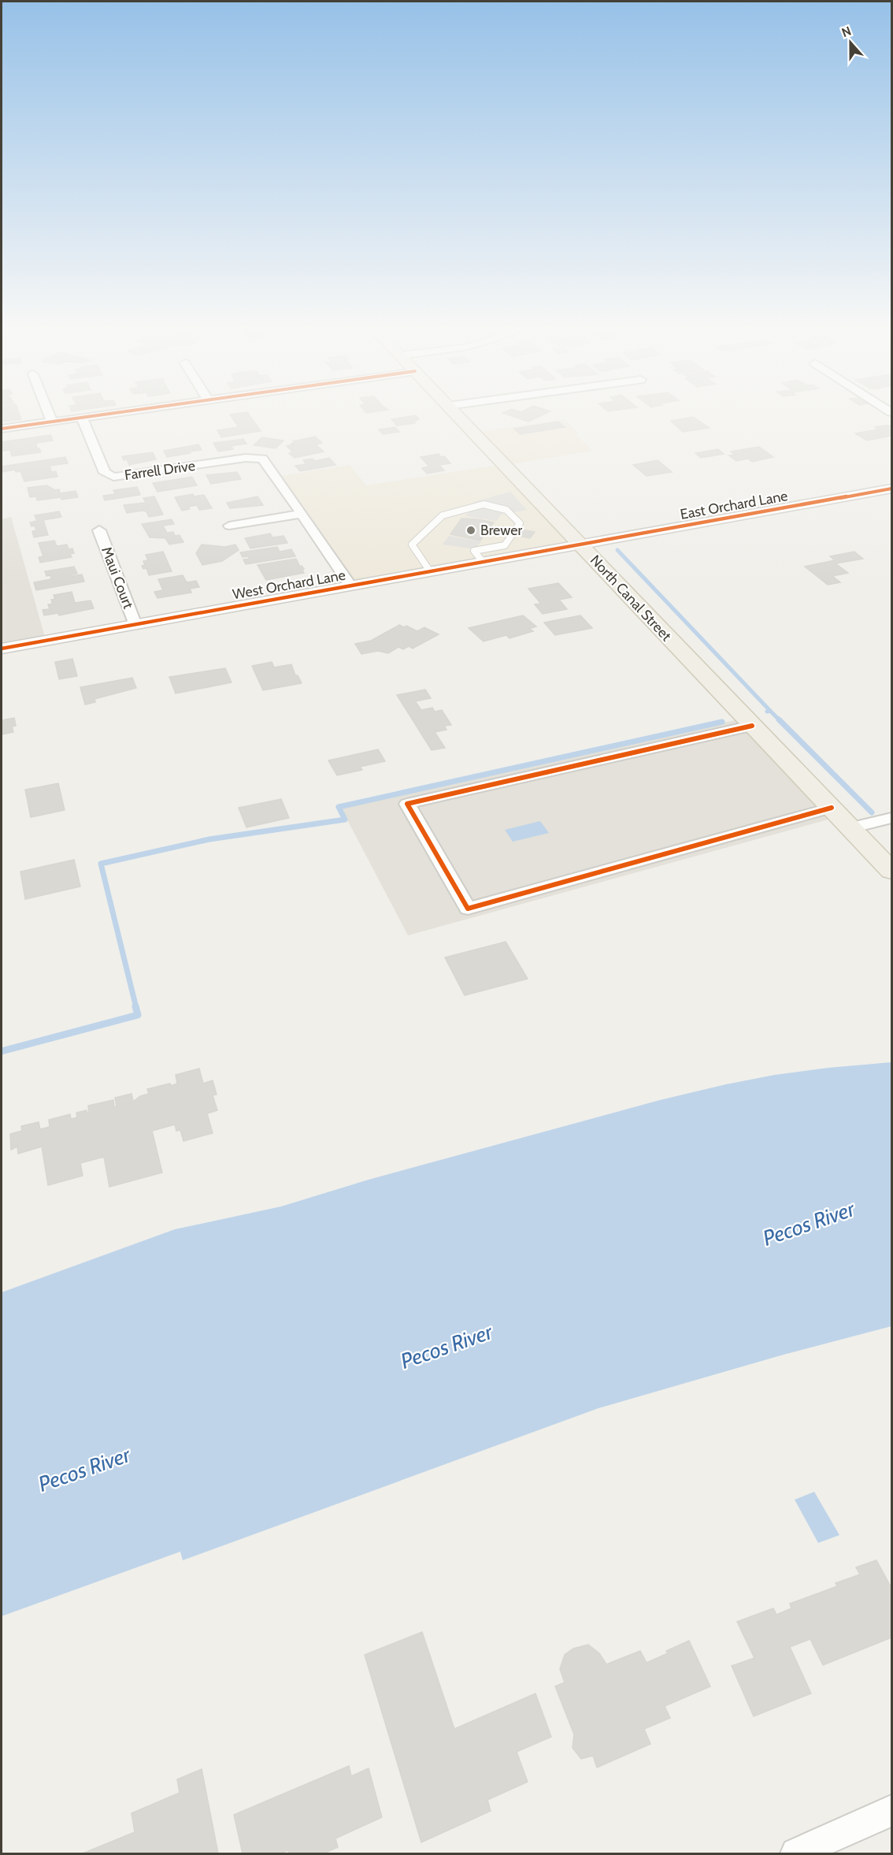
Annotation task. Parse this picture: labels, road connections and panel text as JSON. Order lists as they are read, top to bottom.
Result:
{
  "streets": {
    "main road": ["North Canal Street"],
    "street": [
      "Farrell Drive",
      "East Orchard Lane",
      "Maui Court",
      "West Orchard Lane"
    ]
  },
  "crossings": [
    ["Farrell Drive", "West Orchard Lane"],
    ["East Orchard Lane", "West Orchard Lane"],
    ["East Orchard Lane", "North Canal Street"],
    ["Maui Court", "West Orchard Lane"],
    ["West Orchard Lane", "North Canal Street"]
  ],
  "water": ["Pecos River"],
  "places": ["Brewer"],
  "north": "top"
}
